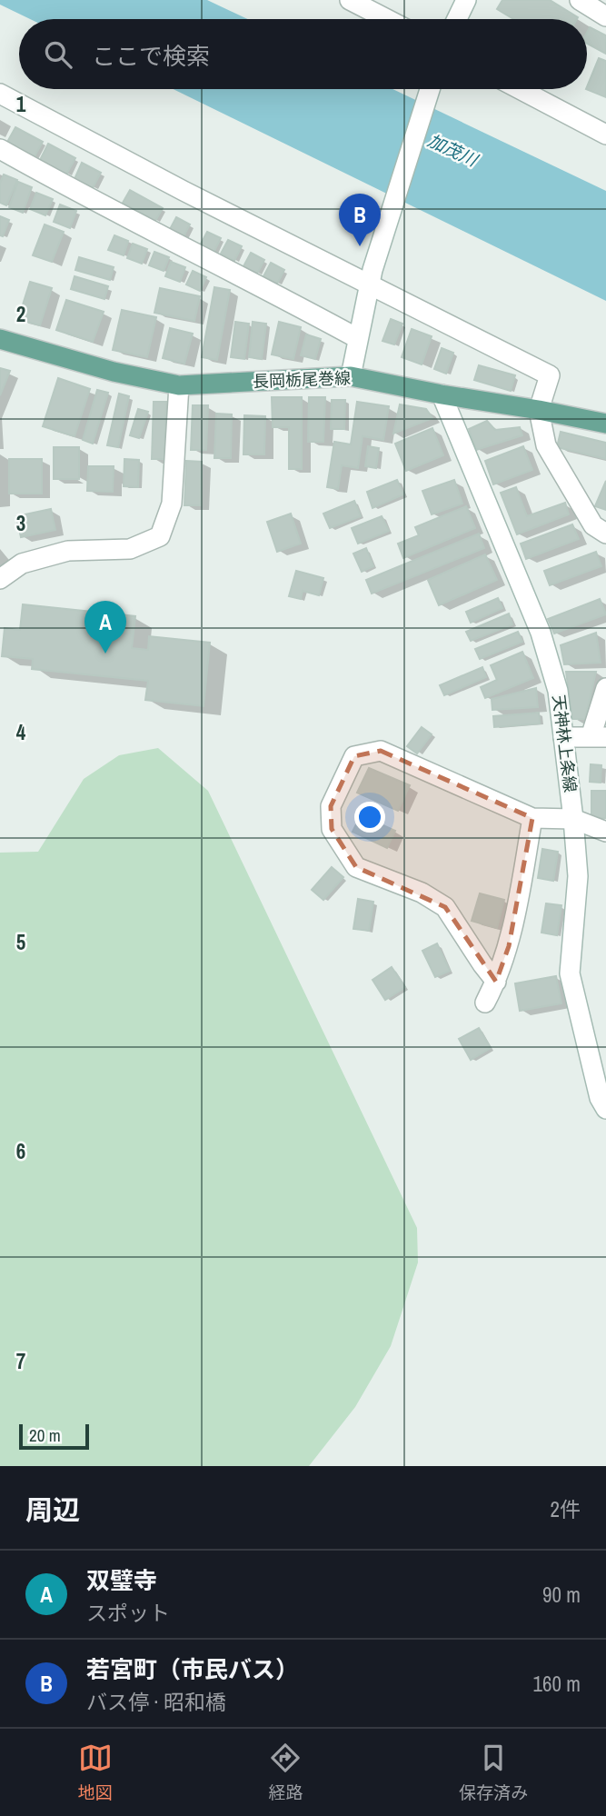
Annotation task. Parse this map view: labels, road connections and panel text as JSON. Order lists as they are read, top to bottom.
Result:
{
  "streets": {
    "main road": ["長岡栃尾巻線"],
    "street": ["天神林上条線"]
  },
  "crossings": [
    ["長岡栃尾巻線", "天神林上条線"]
  ],
  "water": ["加茂川"],
  "scale_bar": "20 m",
  "page": {
    "search": "ここで検索",
    "pins": ["B", "A"],
    "scale": "20 m",
    "heading": ["周辺", "2件"],
    "list": [
      {
        "mark": "A",
        "name": "双璧寺",
        "note": "スポット",
        "value": "90 m"
      },
      {
        "mark": "B",
        "name": "若宮町（市民バス）",
        "note": "バス停 · 昭和橋",
        "value": "160 m"
      }
    ],
    "nav": ["地図", "経路", "保存済み"]
  },
  "grid": {
    "rows": [
      "1",
      "2",
      "3",
      "4",
      "5",
      "6",
      "7"
    ]
  }
}
